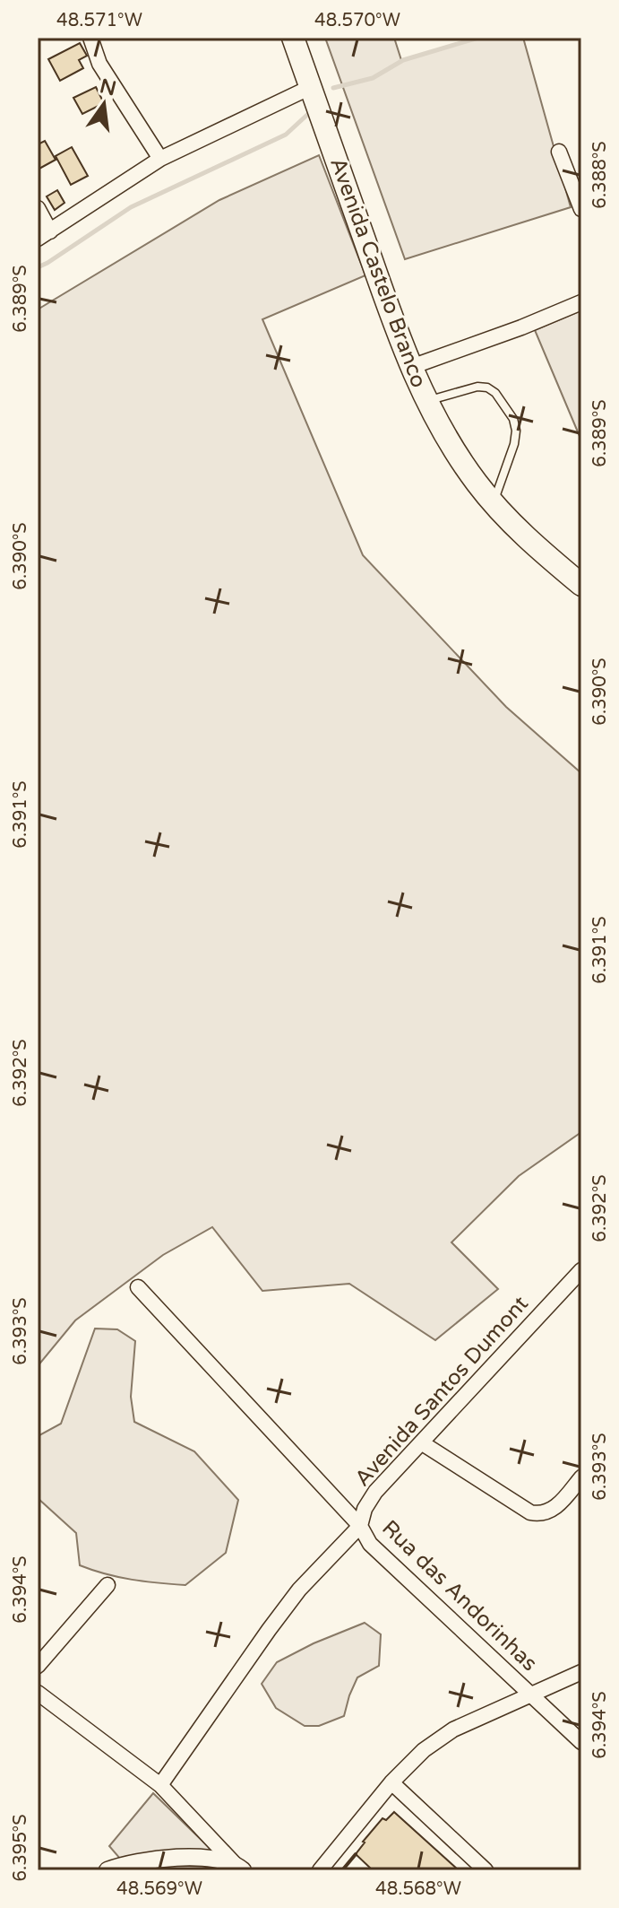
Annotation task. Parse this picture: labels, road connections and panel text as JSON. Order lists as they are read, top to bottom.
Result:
{
  "streets": {
    "main road": ["Avenida Castelo Branco"],
    "street": ["Avenida Santos Dumont", "Rua das Andorinhas"]
  },
  "crossings": [
    ["Avenida Santos Dumont", "Rua das Andorinhas"]
  ],
  "north": "top",
  "coordinates": [
    "48.571°W",
    "48.570°W",
    "6.388°S",
    "6.389°S",
    "6.390°S",
    "6.391°S",
    "6.392°S",
    "6.393°S",
    "6.394°S",
    "6.395°S",
    "48.569°W",
    "48.568°W"
  ]
}
